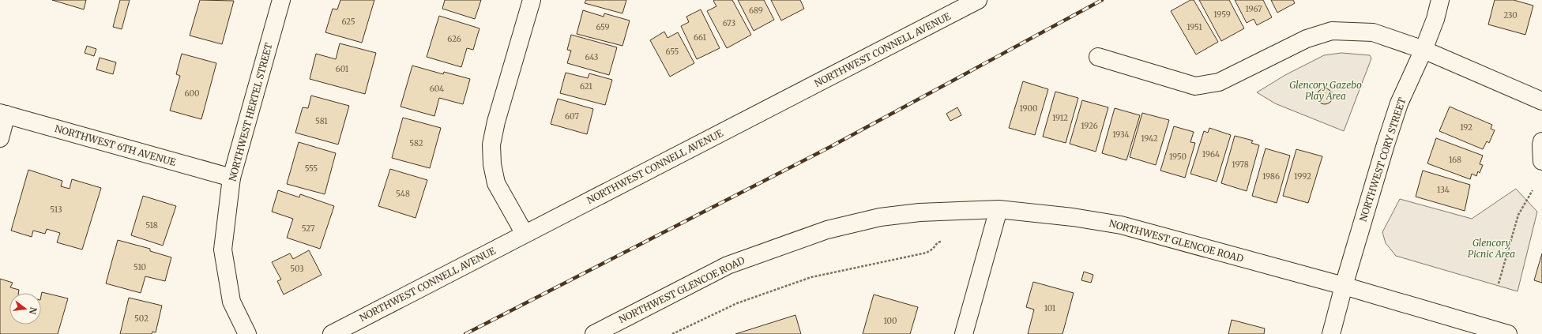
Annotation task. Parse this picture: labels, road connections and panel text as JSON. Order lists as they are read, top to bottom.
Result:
{
  "streets": {
    "street": [
      "NORTHWEST CONNELL AVENUE",
      "NORTHWEST HERTEL STREET",
      "NORTHWEST 6TH AVENUE",
      "NORTHWEST CORY STREET",
      "NORTHWEST GLENCOE ROAD"
    ]
  },
  "crossings": [
    ["NORTHWEST HERTEL STREET", "NORTHWEST 6TH AVENUE"],
    ["NORTHWEST CORY STREET", "NORTHWEST GLENCOE ROAD"]
  ],
  "parks": ["Glencory Gazebo Play Area", "Glencory Picnic Area"],
  "house_numbers": [
    "1967",
    "689",
    "1959",
    "230",
    "625",
    "673",
    "659",
    "1951",
    "661",
    "626",
    "655",
    "643",
    "601",
    "621",
    "604",
    "600",
    "1900",
    "607",
    "1912",
    "581",
    "1926",
    "192",
    "1934",
    "1942",
    "582",
    "1964",
    "1950",
    "168",
    "1978",
    "555",
    "1986",
    "1992",
    "134",
    "548",
    "513",
    "518",
    "527",
    "510",
    "503",
    "101",
    "502",
    "100"
  ],
  "north": "right"
}
